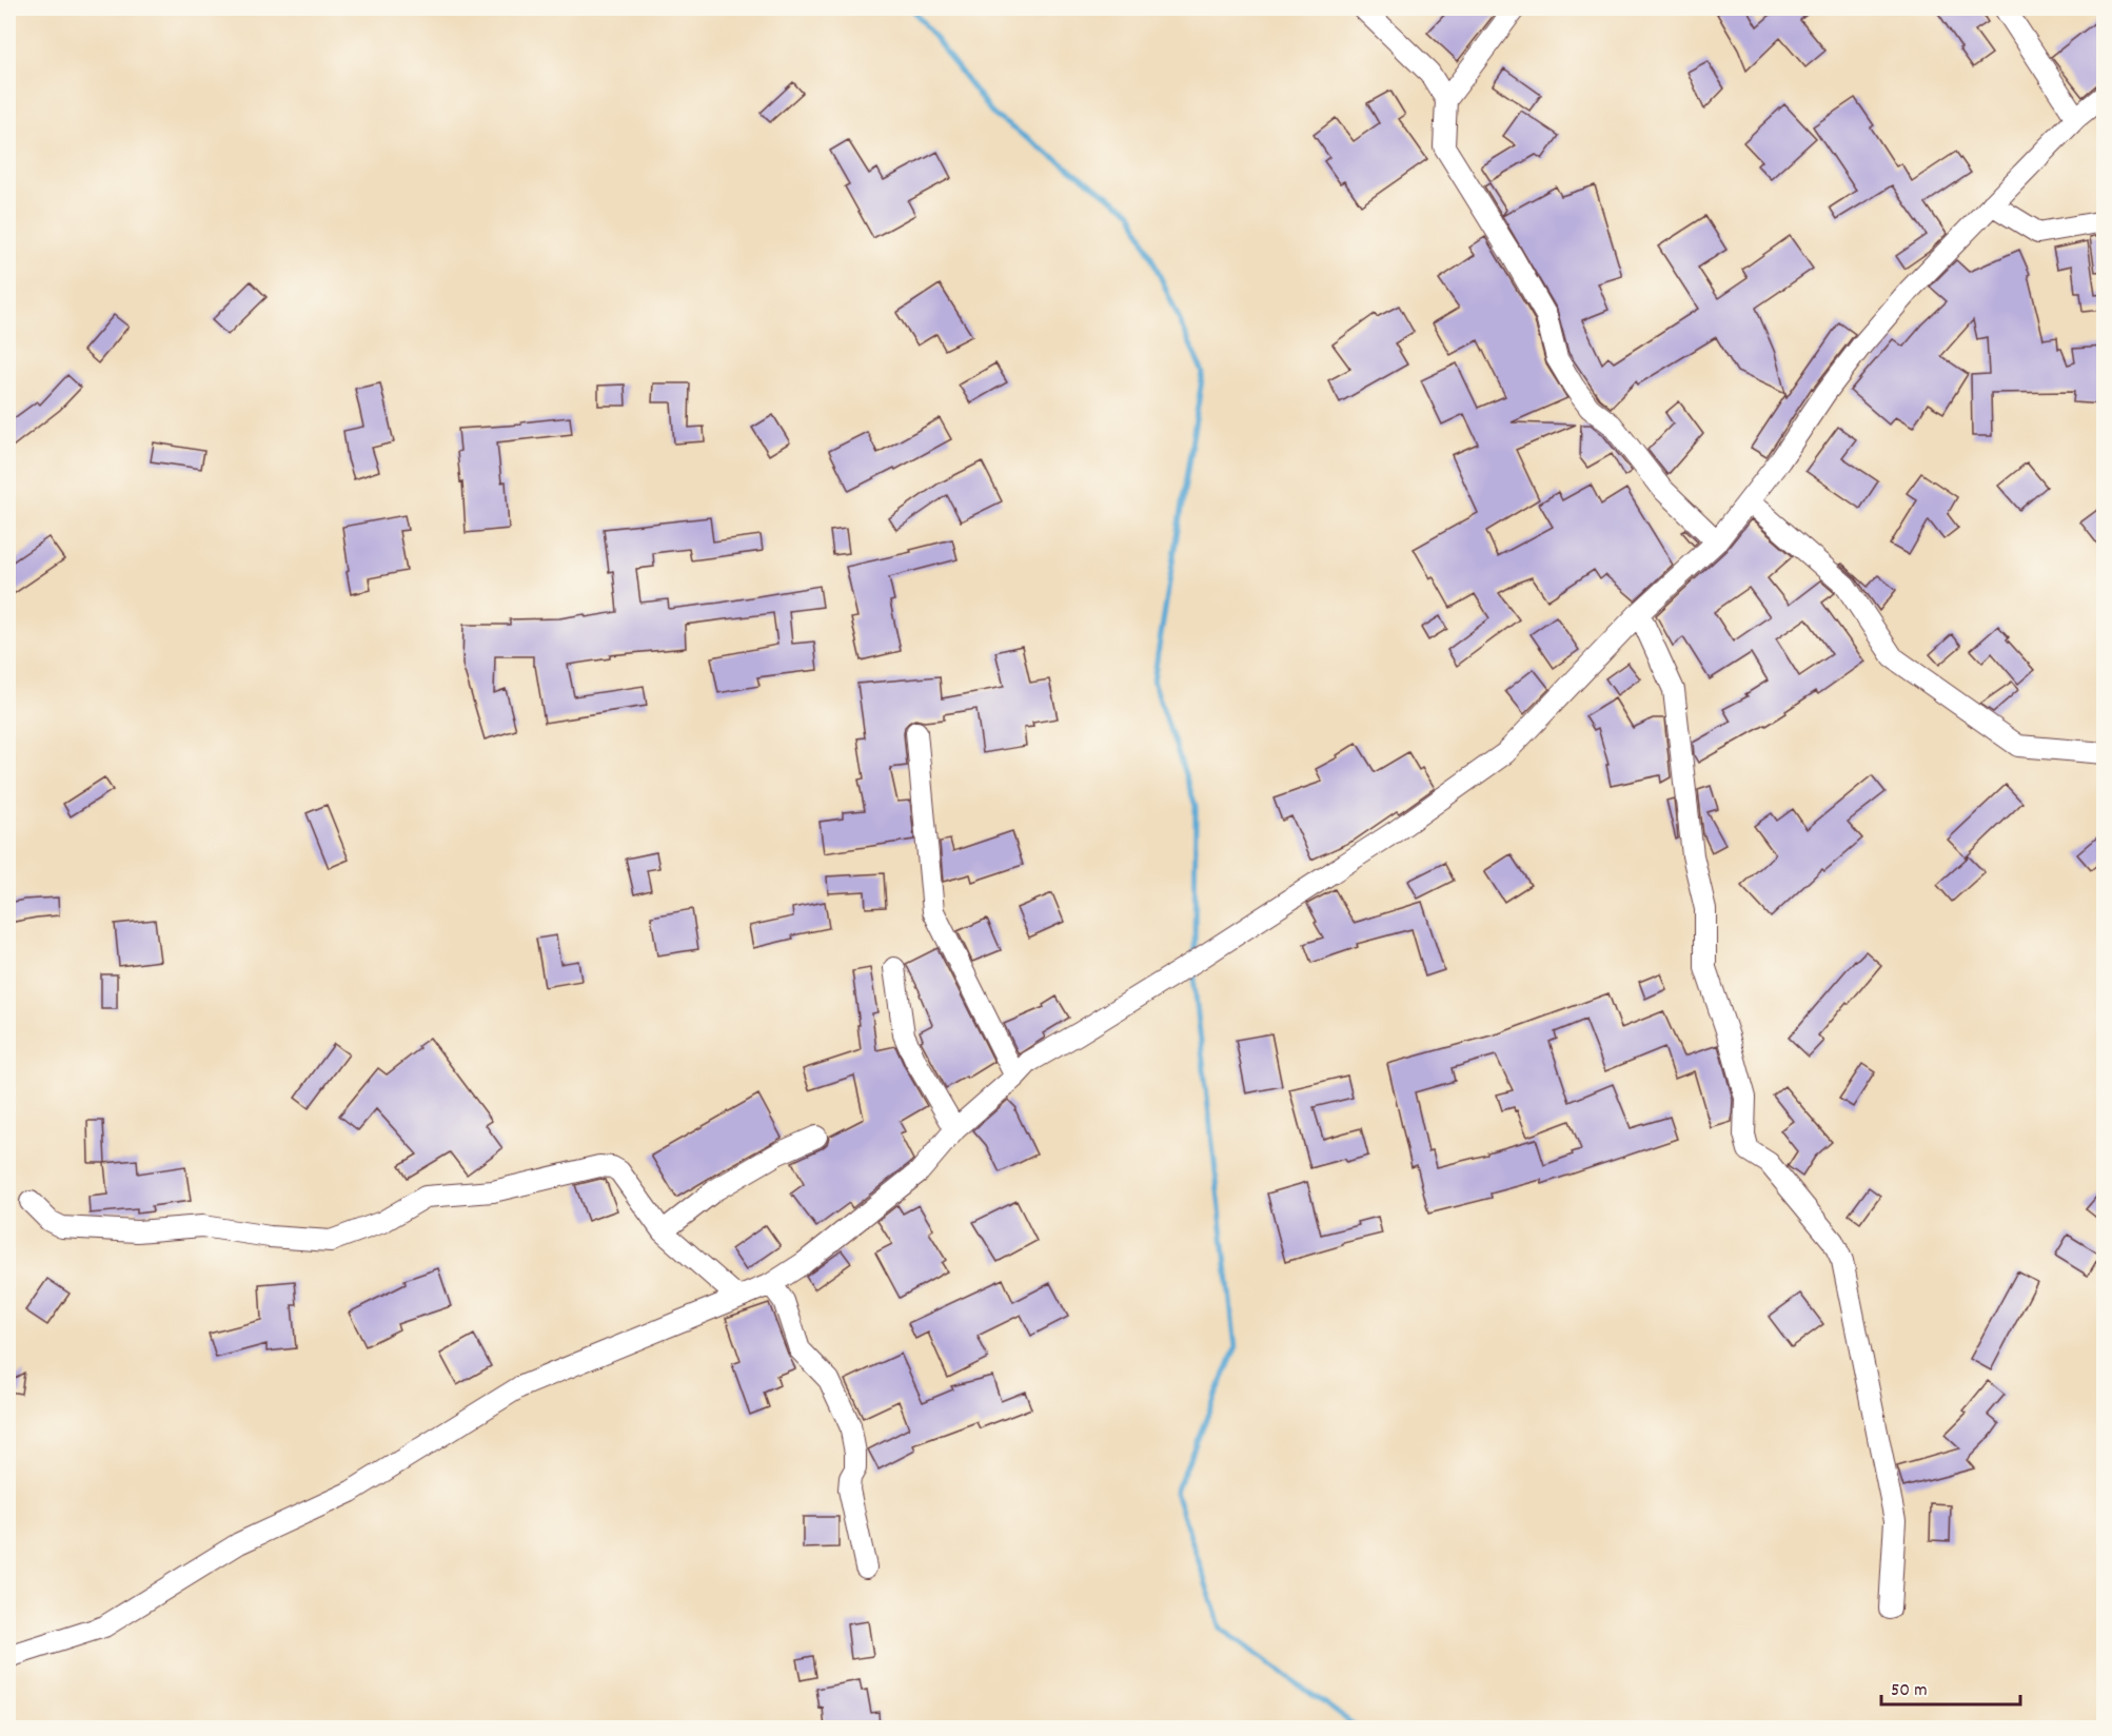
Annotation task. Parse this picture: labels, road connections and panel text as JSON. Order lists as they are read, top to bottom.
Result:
{
  "scale_bar": "50 m"
}
